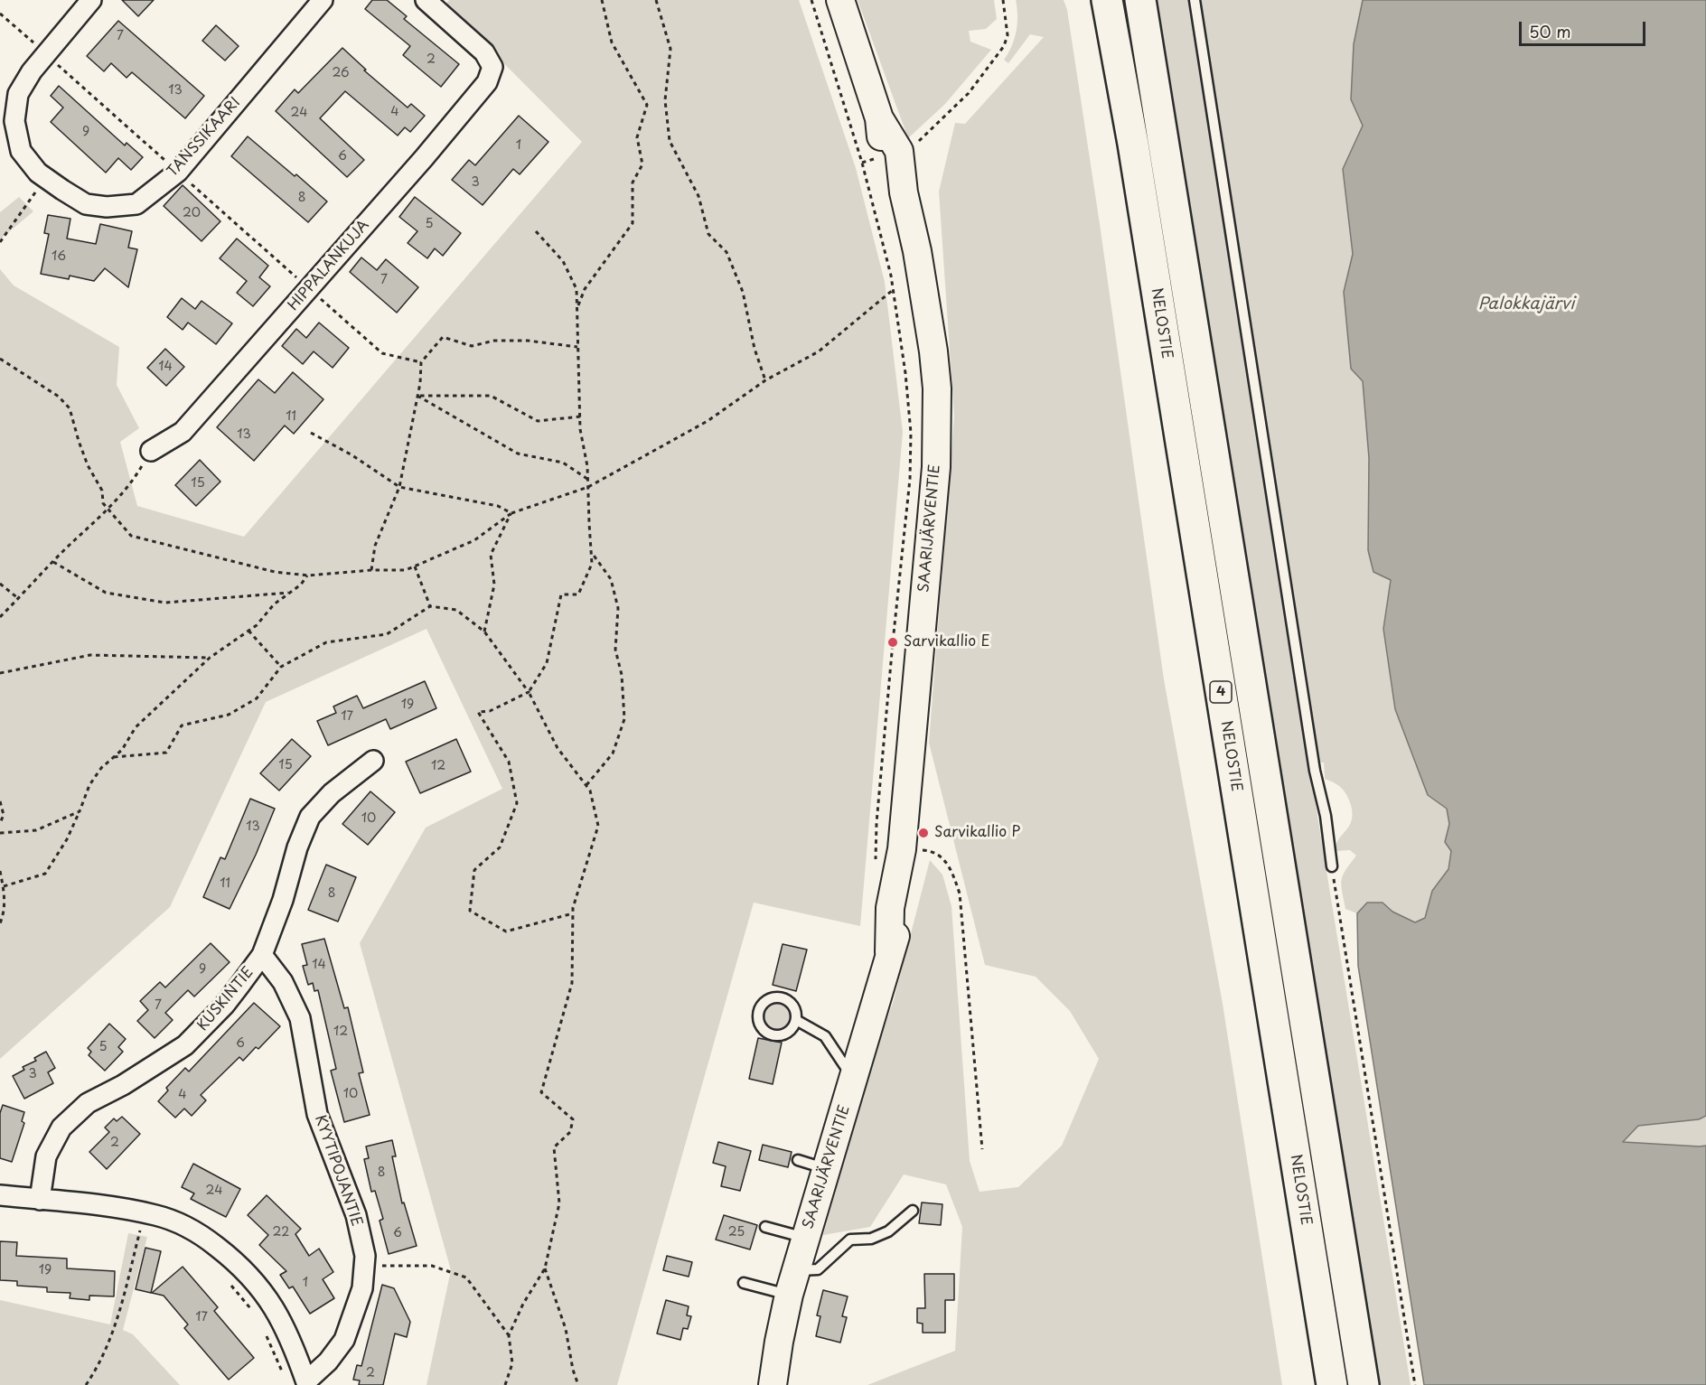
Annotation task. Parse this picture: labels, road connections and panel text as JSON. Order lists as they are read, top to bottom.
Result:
{
  "streets": {
    "highway": ["NELOSTIE", "4"],
    "main road": ["SAARIJÄRVENTIE"],
    "street": [
      "TANSSIKAARI",
      "HIPPALANKUJA",
      "KUSKINTIE",
      "KYYTIPOJANTIE"
    ]
  },
  "crossings": [
    ["KUSKINTIE", "KYYTIPOJANTIE"]
  ],
  "water": ["Palokkajärvi"],
  "places": ["Sarvikallio E", "Sarvikallio P"],
  "house_numbers": [
    "7",
    "2",
    "26",
    "13",
    "4",
    "24",
    "9",
    "1",
    "6",
    "3",
    "8",
    "20",
    "5",
    "16",
    "7",
    "14",
    "11",
    "13",
    "15",
    "19",
    "17",
    "15",
    "12",
    "10",
    "13",
    "11",
    "8",
    "14",
    "9",
    "7",
    "12",
    "6",
    "5",
    "3",
    "10",
    "4",
    "2",
    "8",
    "24",
    "22",
    "25",
    "6",
    "19",
    "1",
    "17",
    "2"
  ],
  "scale_bar": "50 m"
}
